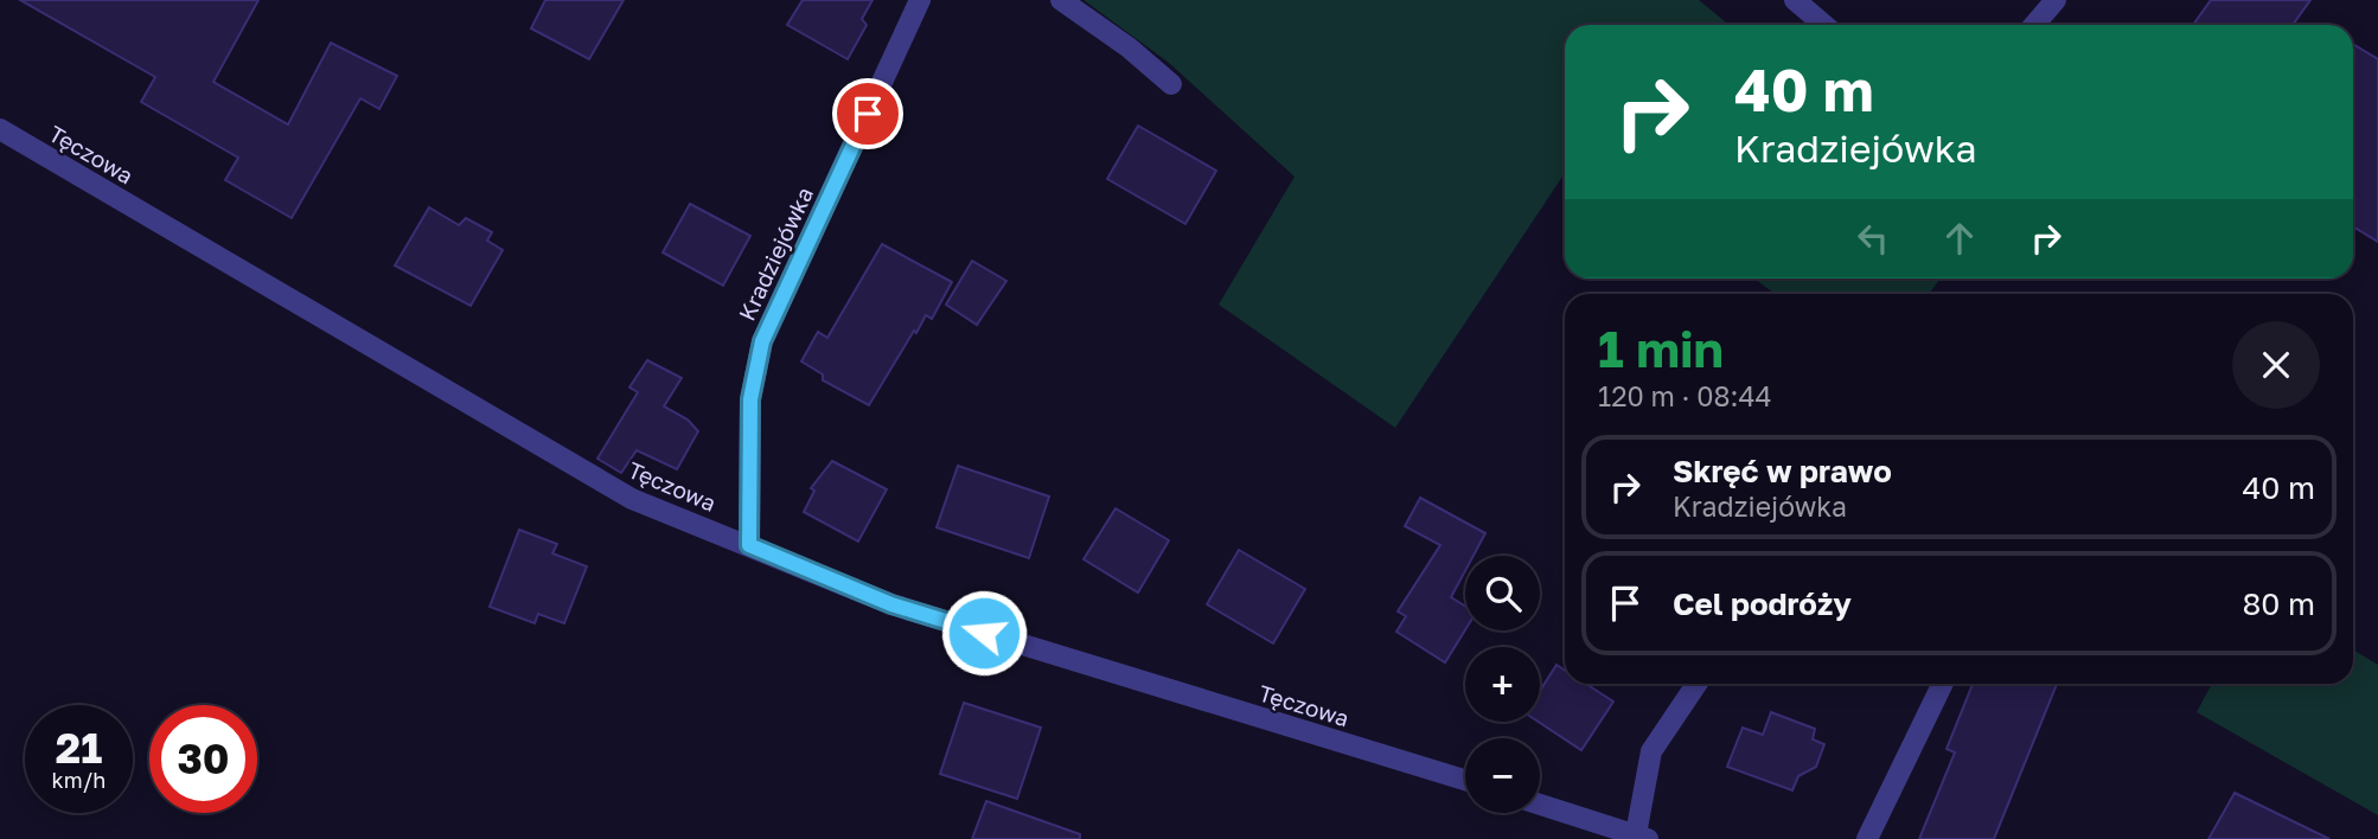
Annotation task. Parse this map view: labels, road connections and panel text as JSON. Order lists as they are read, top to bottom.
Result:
{
  "streets": {
    "street": ["Tęczowa", "Kradziejówka"]
  },
  "crossings": [
    ["Tęczowa", "Kradziejówka"]
  ],
  "page": {
    "turn": ["40 m", "Kradziejówka"],
    "heading": ["1 min", "120 m · 08:44"],
    "list": [
      {
        "name": "Skręć w prawo",
        "note": "Kradziejówka",
        "value": "40 m"
      },
      {
        "name": "Cel podróży",
        "value": "80 m"
      }
    ],
    "map_buttons": ["+", "−"],
    "speed": "21 km/h",
    "limit": "30"
  }
}
